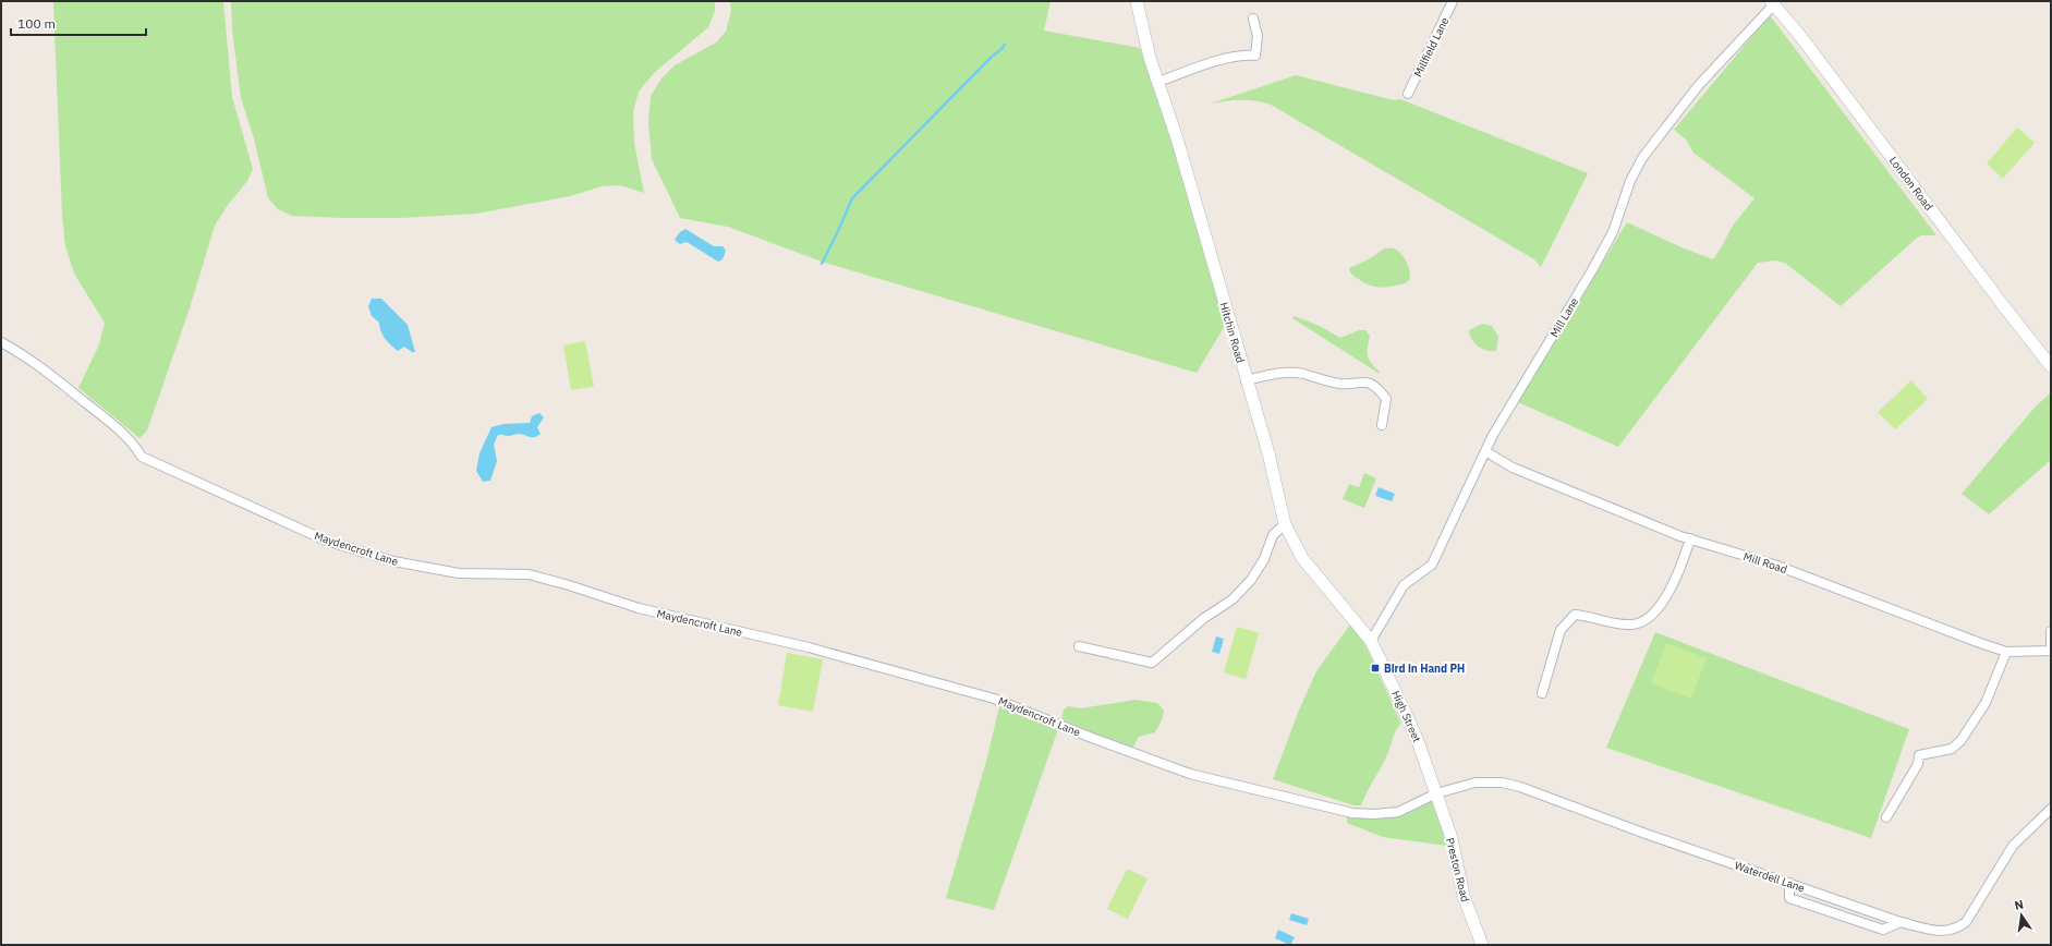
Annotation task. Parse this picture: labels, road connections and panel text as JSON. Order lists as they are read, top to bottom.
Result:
{
  "streets": {
    "street": [
      "Millfield Lane",
      "London Road",
      "Mill Lane",
      "Hitchin Road",
      "Maydencroft Lane",
      "Mill Road",
      "High Street",
      "Preston Road",
      "Waterdell Lane"
    ]
  },
  "crossings": [
    ["London Road", "Mill Lane"],
    ["Mill Lane", "Hitchin Road"],
    ["Mill Lane", "Mill Road"],
    ["Mill Lane", "High Street"],
    ["Hitchin Road", "High Street"],
    ["Maydencroft Lane", "High Street"],
    ["Maydencroft Lane", "Preston Road"],
    ["Maydencroft Lane", "Waterdell Lane"],
    ["High Street", "Preston Road"],
    ["High Street", "Waterdell Lane"],
    ["Preston Road", "Waterdell Lane"]
  ],
  "places": {
    "transit": ["Bird in Hand PH"]
  },
  "scale_bar": "100 m",
  "north": "top"
}
